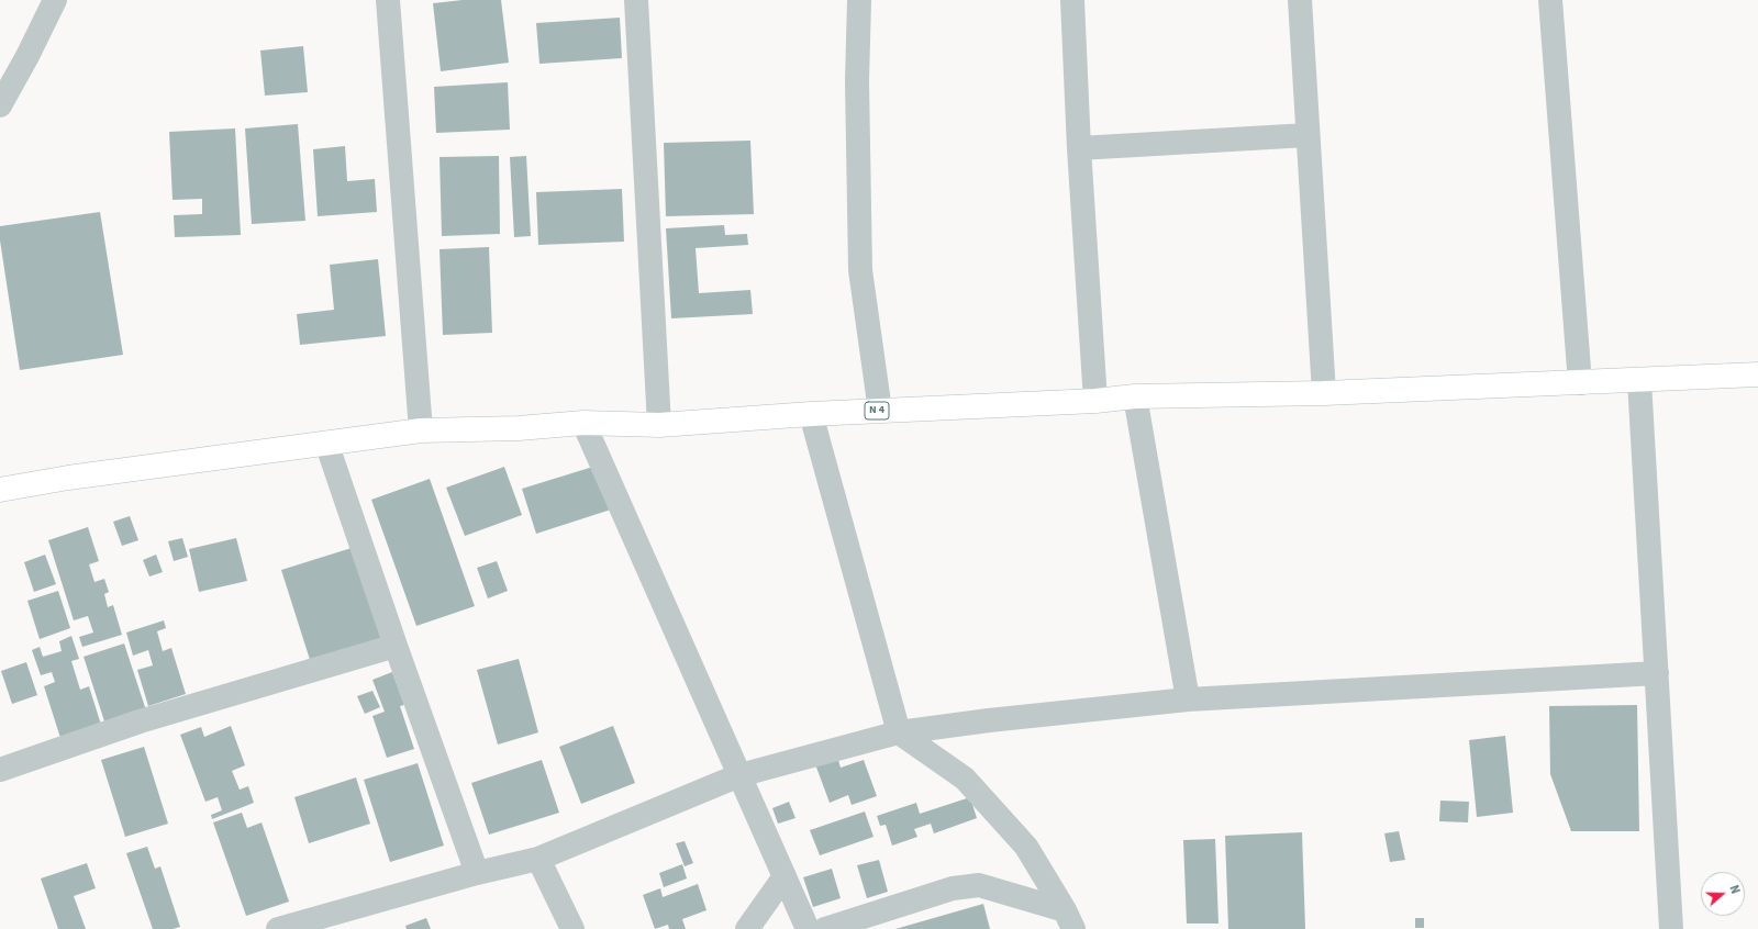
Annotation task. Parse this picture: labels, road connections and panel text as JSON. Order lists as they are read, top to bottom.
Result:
{
  "streets": {
    "main road": ["N 4"]
  },
  "north": "right"
}
